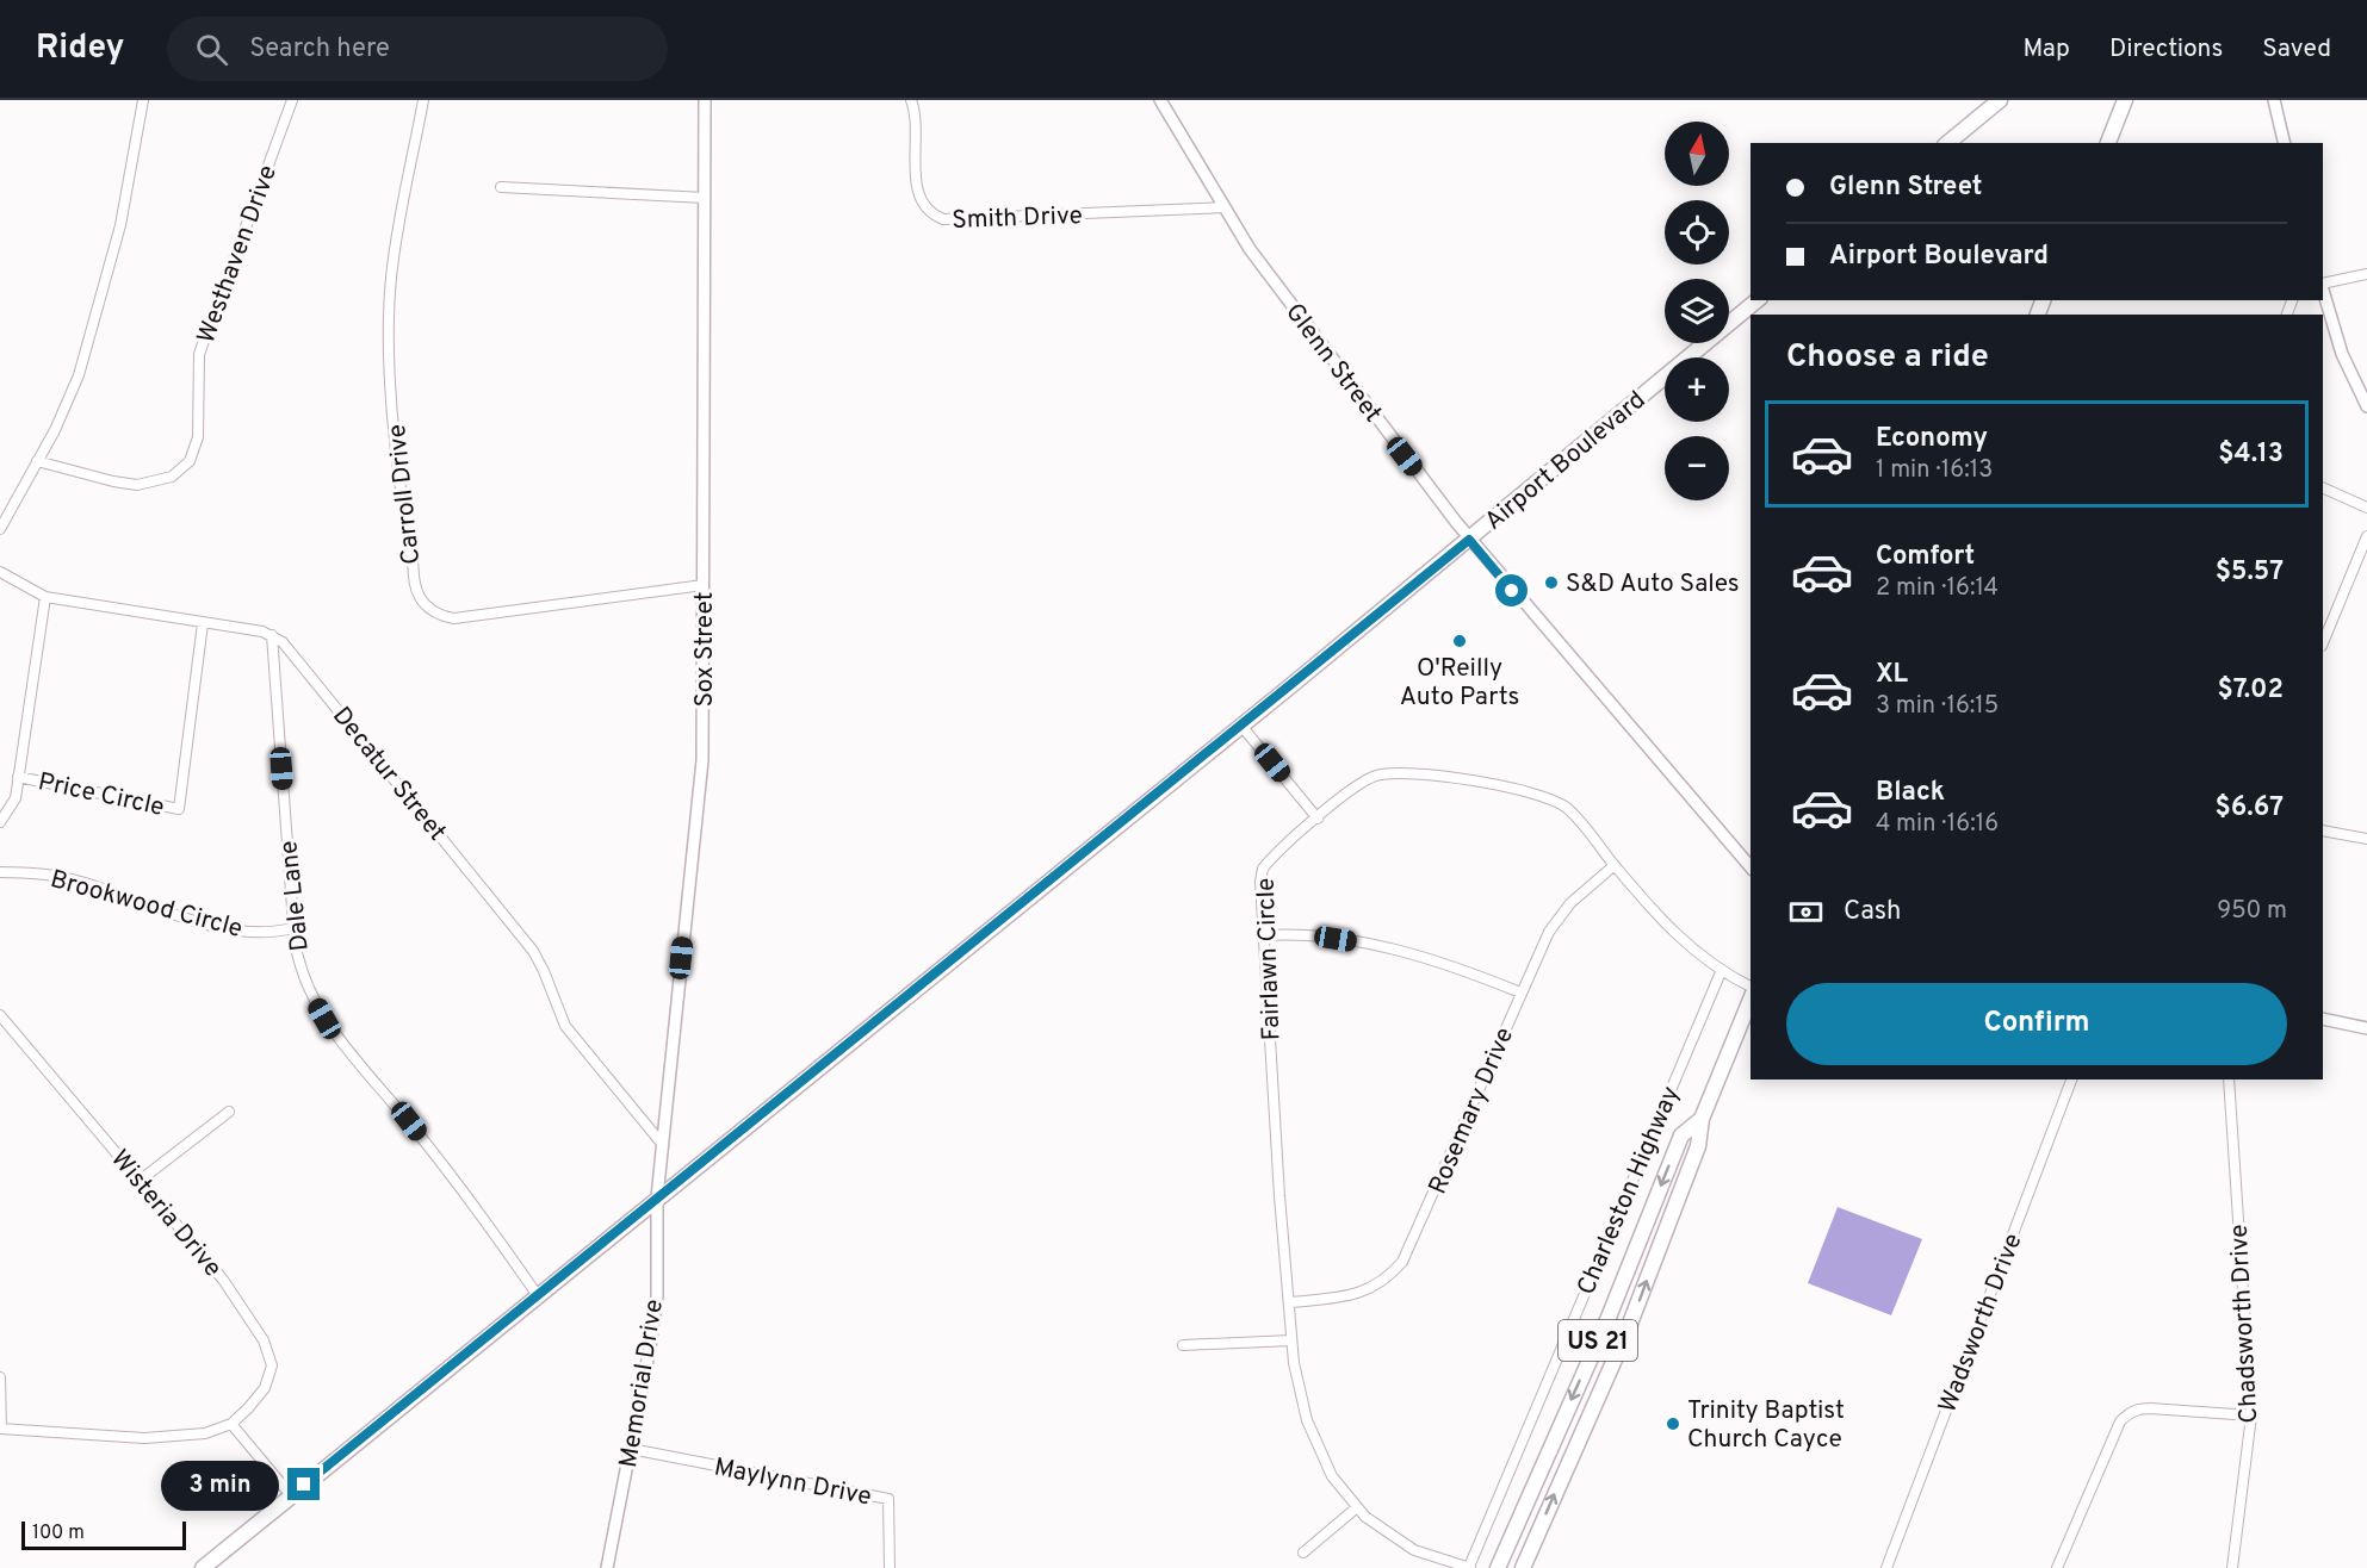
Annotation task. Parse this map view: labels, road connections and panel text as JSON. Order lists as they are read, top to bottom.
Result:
{
  "streets": {
    "main road": ["Airport Boulevard", "Charleston Highway", "US 21"],
    "street": [
      "Smith Drive",
      "Westhaven Drive",
      "Glenn Street",
      "Carroll Drive",
      "Sox Street",
      "Decatur Street",
      "Price Circle",
      "Dale Lane",
      "Brookwood Circle",
      "Fairlawn Circle",
      "Rosemary Drive",
      "Wisteria Drive",
      "Wadsworth Drive",
      "Chadsworth Drive",
      "Memorial Drive",
      "Maylynn Drive"
    ]
  },
  "crossings": [
    ["Smith Drive", "Glenn Street"],
    ["Glenn Street", "Airport Boulevard"],
    ["Airport Boulevard", "Sox Street"],
    ["Airport Boulevard", "Dale Lane"],
    ["Airport Boulevard", "Memorial Drive"],
    ["Carroll Drive", "Sox Street"],
    ["Sox Street", "Decatur Street"],
    ["Sox Street", "Memorial Drive"],
    ["Decatur Street", "Dale Lane"],
    ["Dale Lane", "Brookwood Circle"],
    ["Fairlawn Circle", "Rosemary Drive"],
    ["Fairlawn Circle", "Charleston Highway"],
    ["Memorial Drive", "Maylynn Drive"]
  ],
  "places": ["S&D Auto Sales", "O'Reilly Auto Parts", "Trinity Baptist Church Cayce"],
  "scale_bar": "100 m",
  "north": "top",
  "page": {
    "header": "Ridey",
    "search": "Search here",
    "nav": ["Map", "Directions", "Saved"],
    "map_buttons": ["+", "−"],
    "banner": ["Glenn Street", "Airport Boulevard"],
    "heading": "Choose a ride",
    "list": [
      {
        "name": "Economy",
        "note": "1 min · 16:13",
        "value": "$4.13"
      },
      {
        "name": "Comfort",
        "note": "2 min · 16:14",
        "value": "$5.57"
      },
      {
        "name": "XL",
        "note": "3 min · 16:15",
        "value": "$7.02"
      },
      {
        "name": "Black",
        "note": "4 min · 16:16",
        "value": "$6.67"
      }
    ],
    "pay": ["Cash", "950 m"],
    "buttons": "Confirm",
    "bubble": "3 min",
    "scale": "100 m"
  }
}
